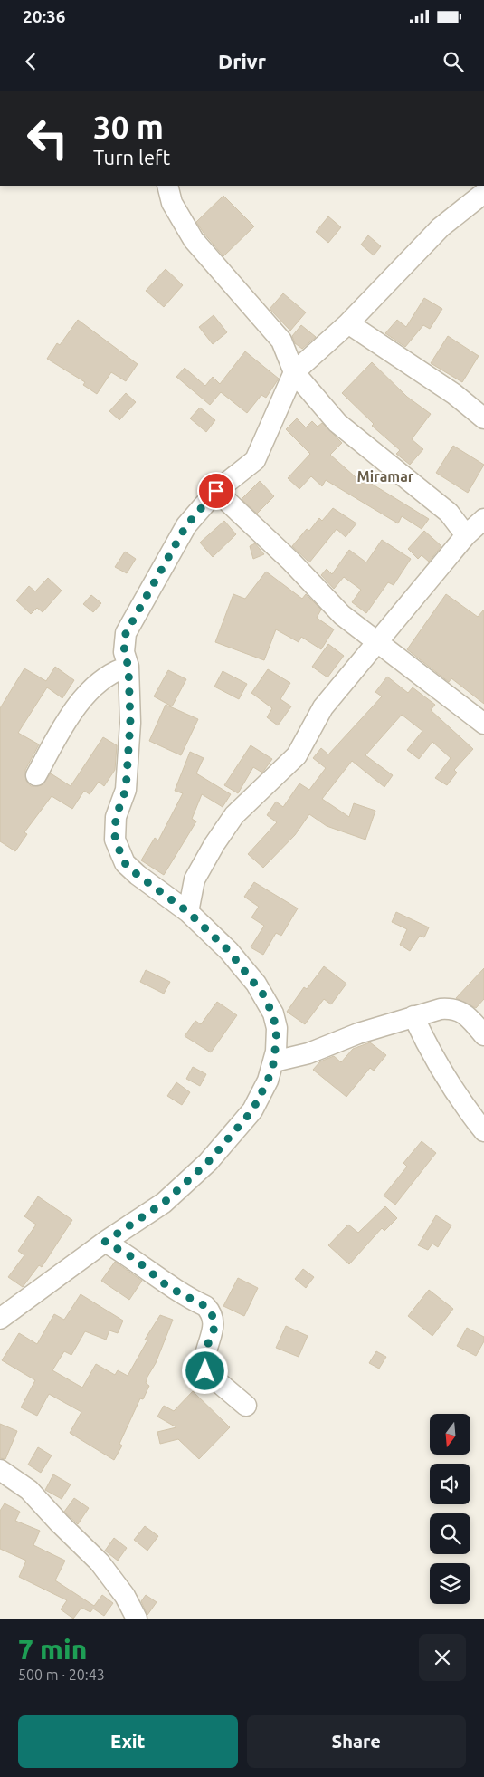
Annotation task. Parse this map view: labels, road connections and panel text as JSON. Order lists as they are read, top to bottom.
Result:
{
  "districts": ["Miramar"],
  "north": "bottom",
  "page": {
    "status": "20:36",
    "header": "Drivr",
    "turn": ["30 m", "Turn left"],
    "heading": ["7 min", "500 m · 20:43"],
    "buttons": ["Exit", "Share"]
  }
}
